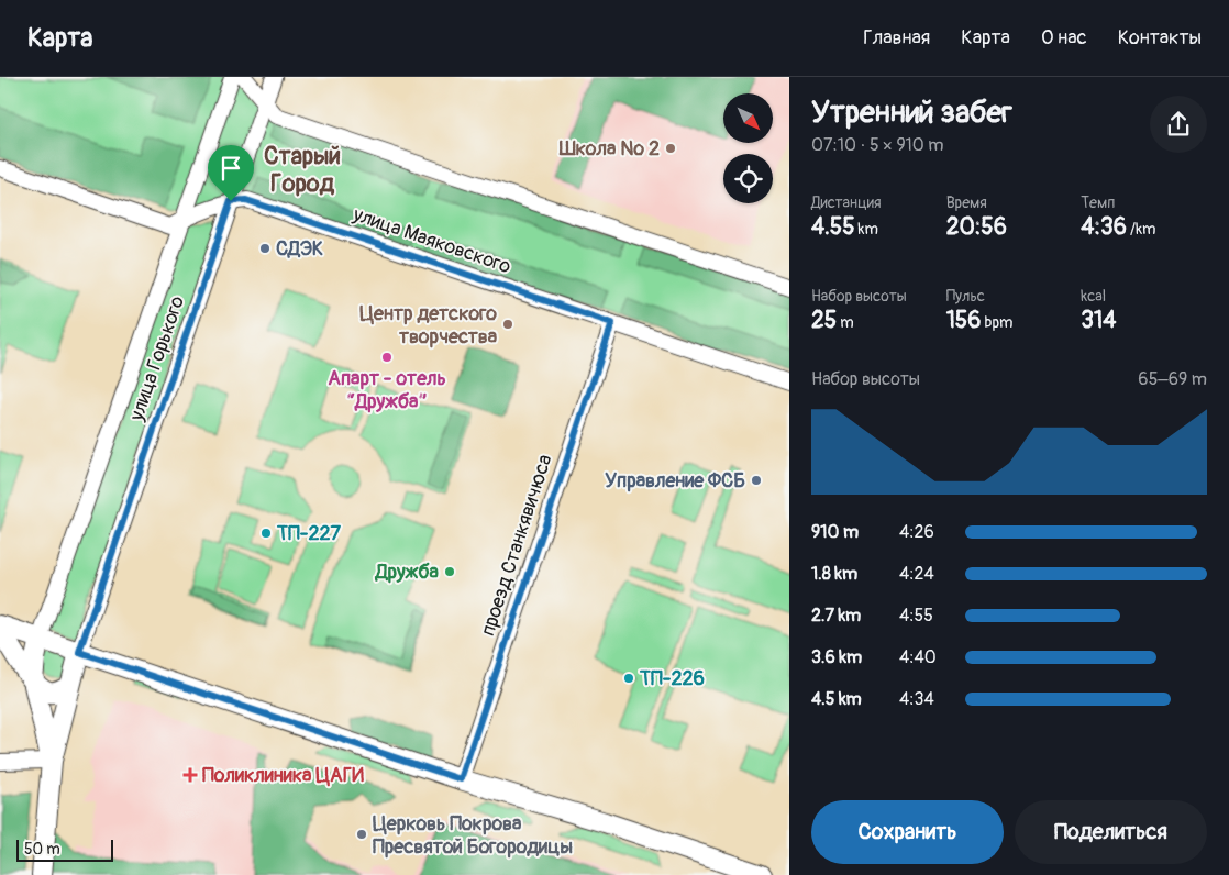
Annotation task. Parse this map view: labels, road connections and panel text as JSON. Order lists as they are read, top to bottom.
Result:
{
  "streets": {
    "street": ["улица Маяковского", "улица Горького", "проезд Станкявичюса"]
  },
  "crossings": [
    ["улица Маяковского", "улица Горького"],
    ["улица Маяковского", "проезд Станкявичюса"]
  ],
  "districts": ["Старый Город"],
  "places": {
    "other": [
      "Школа № 2",
      "СДЭК",
      "Центр детского творчества",
      "Апарт - отель “Дружба”",
      "Управление ФСБ",
      "ТП-227",
      "Дружба",
      "ТП-226",
      "Церковь Покрова Пресвятой Богородицы"
    ],
    "health": ["Поликлиника ЦАГИ"]
  },
  "scale_bar": "50 m",
  "north": "bottom right",
  "page": {
    "header": "Карта",
    "nav": [
      "Главная",
      "Карта",
      "О нас",
      "Контакты"
    ],
    "heading": ["Утренний забег", "07:10 · 5 × 910 m"],
    "stats": [
      ["Дистанция", "4.55 km"],
      ["Время", "20:56"],
      ["Темп", "4:36 /km"],
      ["Набор высоты", "25 m"],
      ["Пульс", "156 bpm"],
      ["kcal", "314"]
    ],
    "chart": ["Набор высоты", "65–69 m"],
    "list": [
      {
        "name": "910 m",
        "note": "4:26"
      },
      {
        "name": "1.8 km",
        "note": "4:24"
      },
      {
        "name": "2.7 km",
        "note": "4:55"
      },
      {
        "name": "3.6 km",
        "note": "4:40"
      },
      {
        "name": "4.5 km",
        "note": "4:34"
      }
    ],
    "buttons": ["Сохранить", "Поделиться"],
    "scale": "50 m"
  }
}
